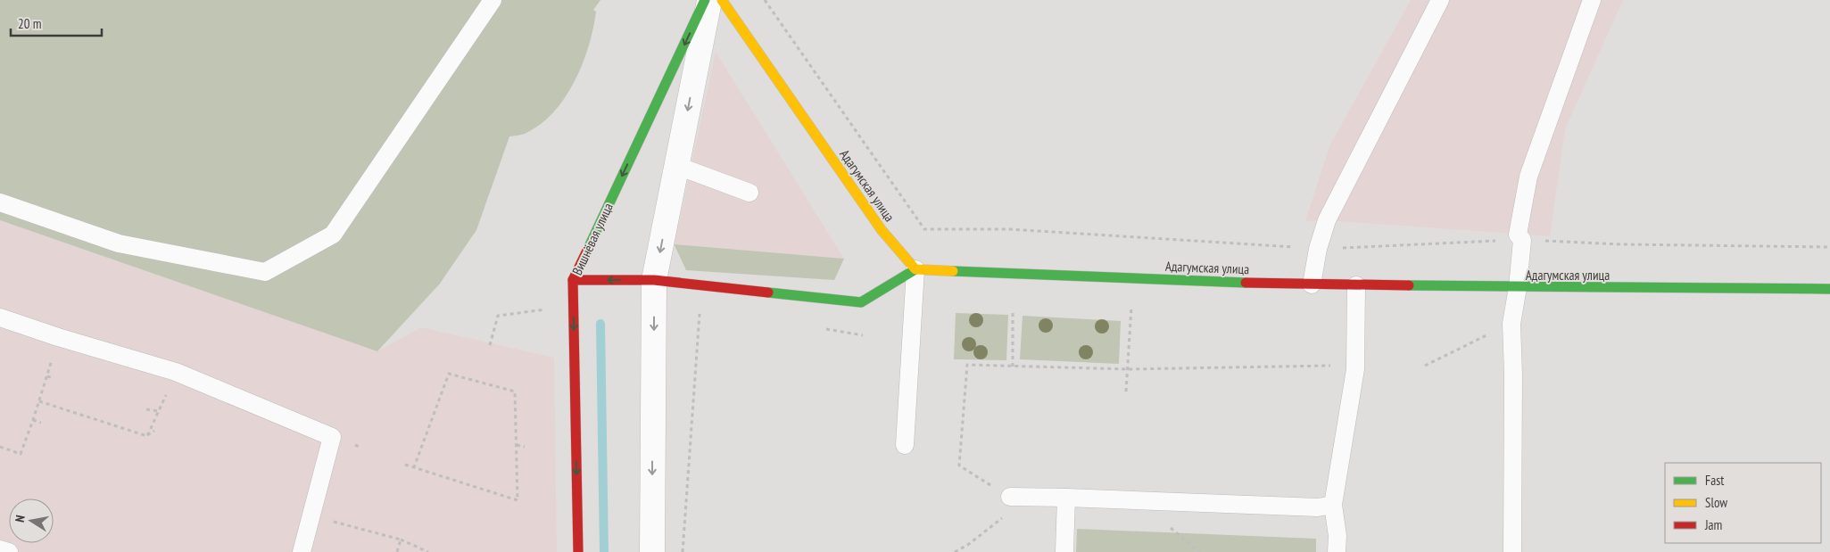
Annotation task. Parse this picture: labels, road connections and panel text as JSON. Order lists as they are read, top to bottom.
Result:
{
  "streets": {
    "main road": ["Адагумская улица", "Вишнёвая улица"]
  },
  "one_way": ["Вишнёвая улица"],
  "legend": ["Fast", "Slow", "Jam"],
  "scale_bar": "20 m",
  "north": "left"
}
